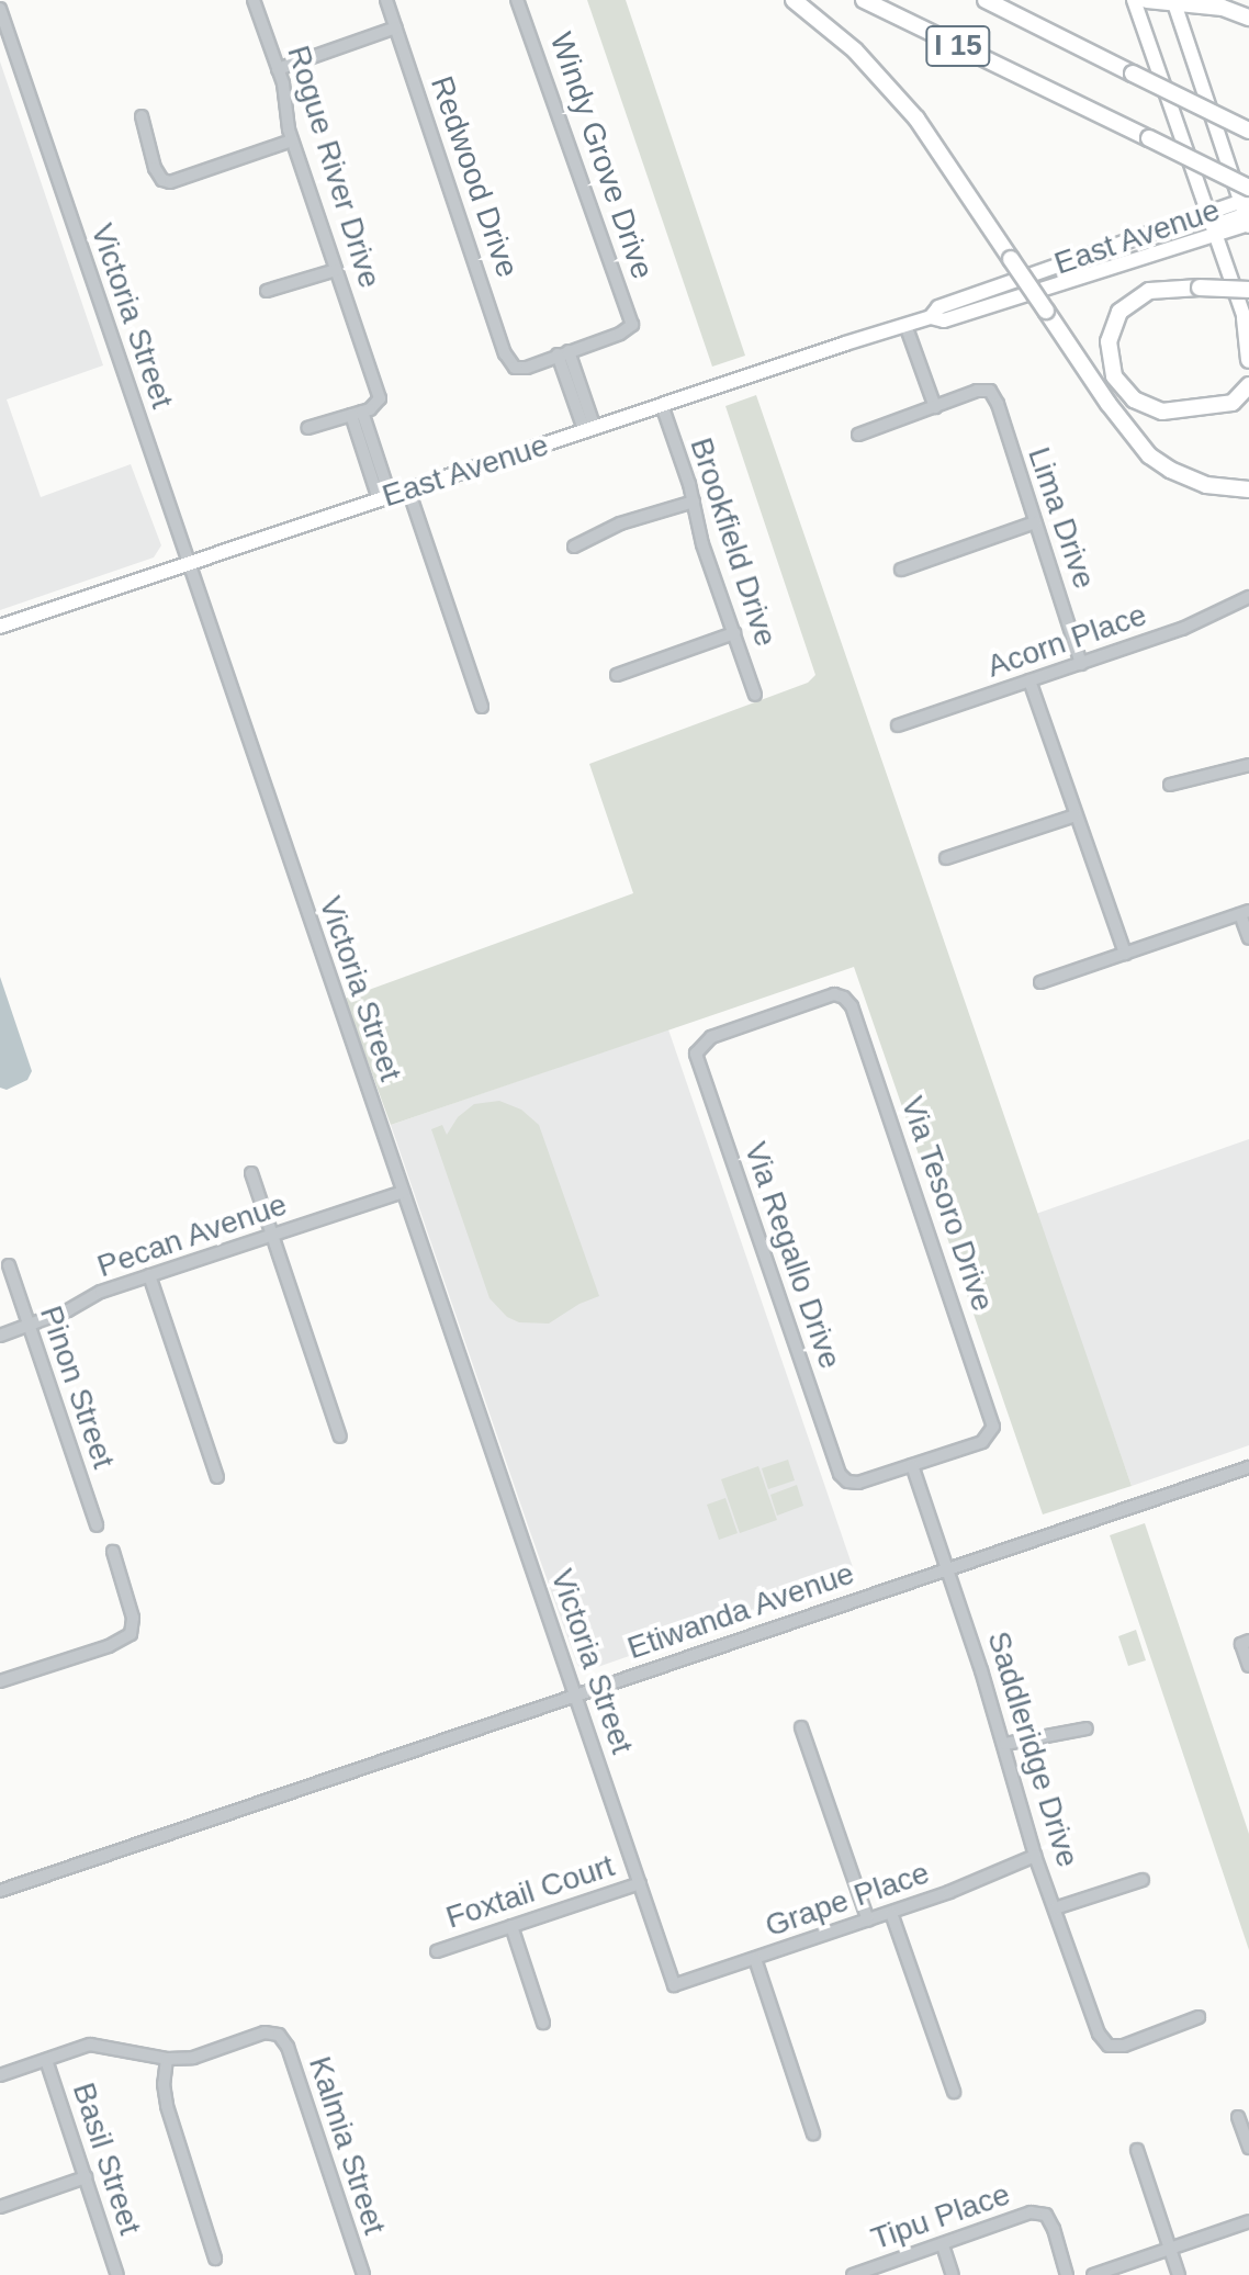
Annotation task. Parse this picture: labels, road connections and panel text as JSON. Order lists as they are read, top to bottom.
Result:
{
  "streets": {
    "highway": ["I 15"],
    "main road": ["East Avenue"],
    "street": [
      "Windy Grove Drive",
      "Rogue River Drive",
      "Redwood Drive",
      "Victoria Street",
      "Lima Drive",
      "Brookfield Drive",
      "Acorn Place",
      "Via Tesoro Drive",
      "Pecan Avenue",
      "Via Regallo Drive",
      "Pinon Street",
      "Etiwanda Avenue",
      "Saddleridge Drive",
      "Foxtail Court",
      "Grape Place",
      "Kalmia Street",
      "Basil Street",
      "Tipu Place"
    ]
  },
  "crossings": [
    ["I 15", "East Avenue"],
    ["Windy Grove Drive", "Redwood Drive"],
    ["East Avenue", "Victoria Street"],
    ["East Avenue", "Brookfield Drive"],
    ["Victoria Street", "Pecan Avenue"],
    ["Victoria Street", "Etiwanda Avenue"],
    ["Victoria Street", "Foxtail Court"],
    ["Victoria Street", "Grape Place"],
    ["Lima Drive", "Acorn Place"],
    ["Via Tesoro Drive", "Via Regallo Drive"],
    ["Via Tesoro Drive", "Saddleridge Drive"],
    ["Pecan Avenue", "Pinon Street"],
    ["Via Regallo Drive", "Saddleridge Drive"],
    ["Etiwanda Avenue", "Saddleridge Drive"],
    ["Saddleridge Drive", "Grape Place"]
  ]
}
